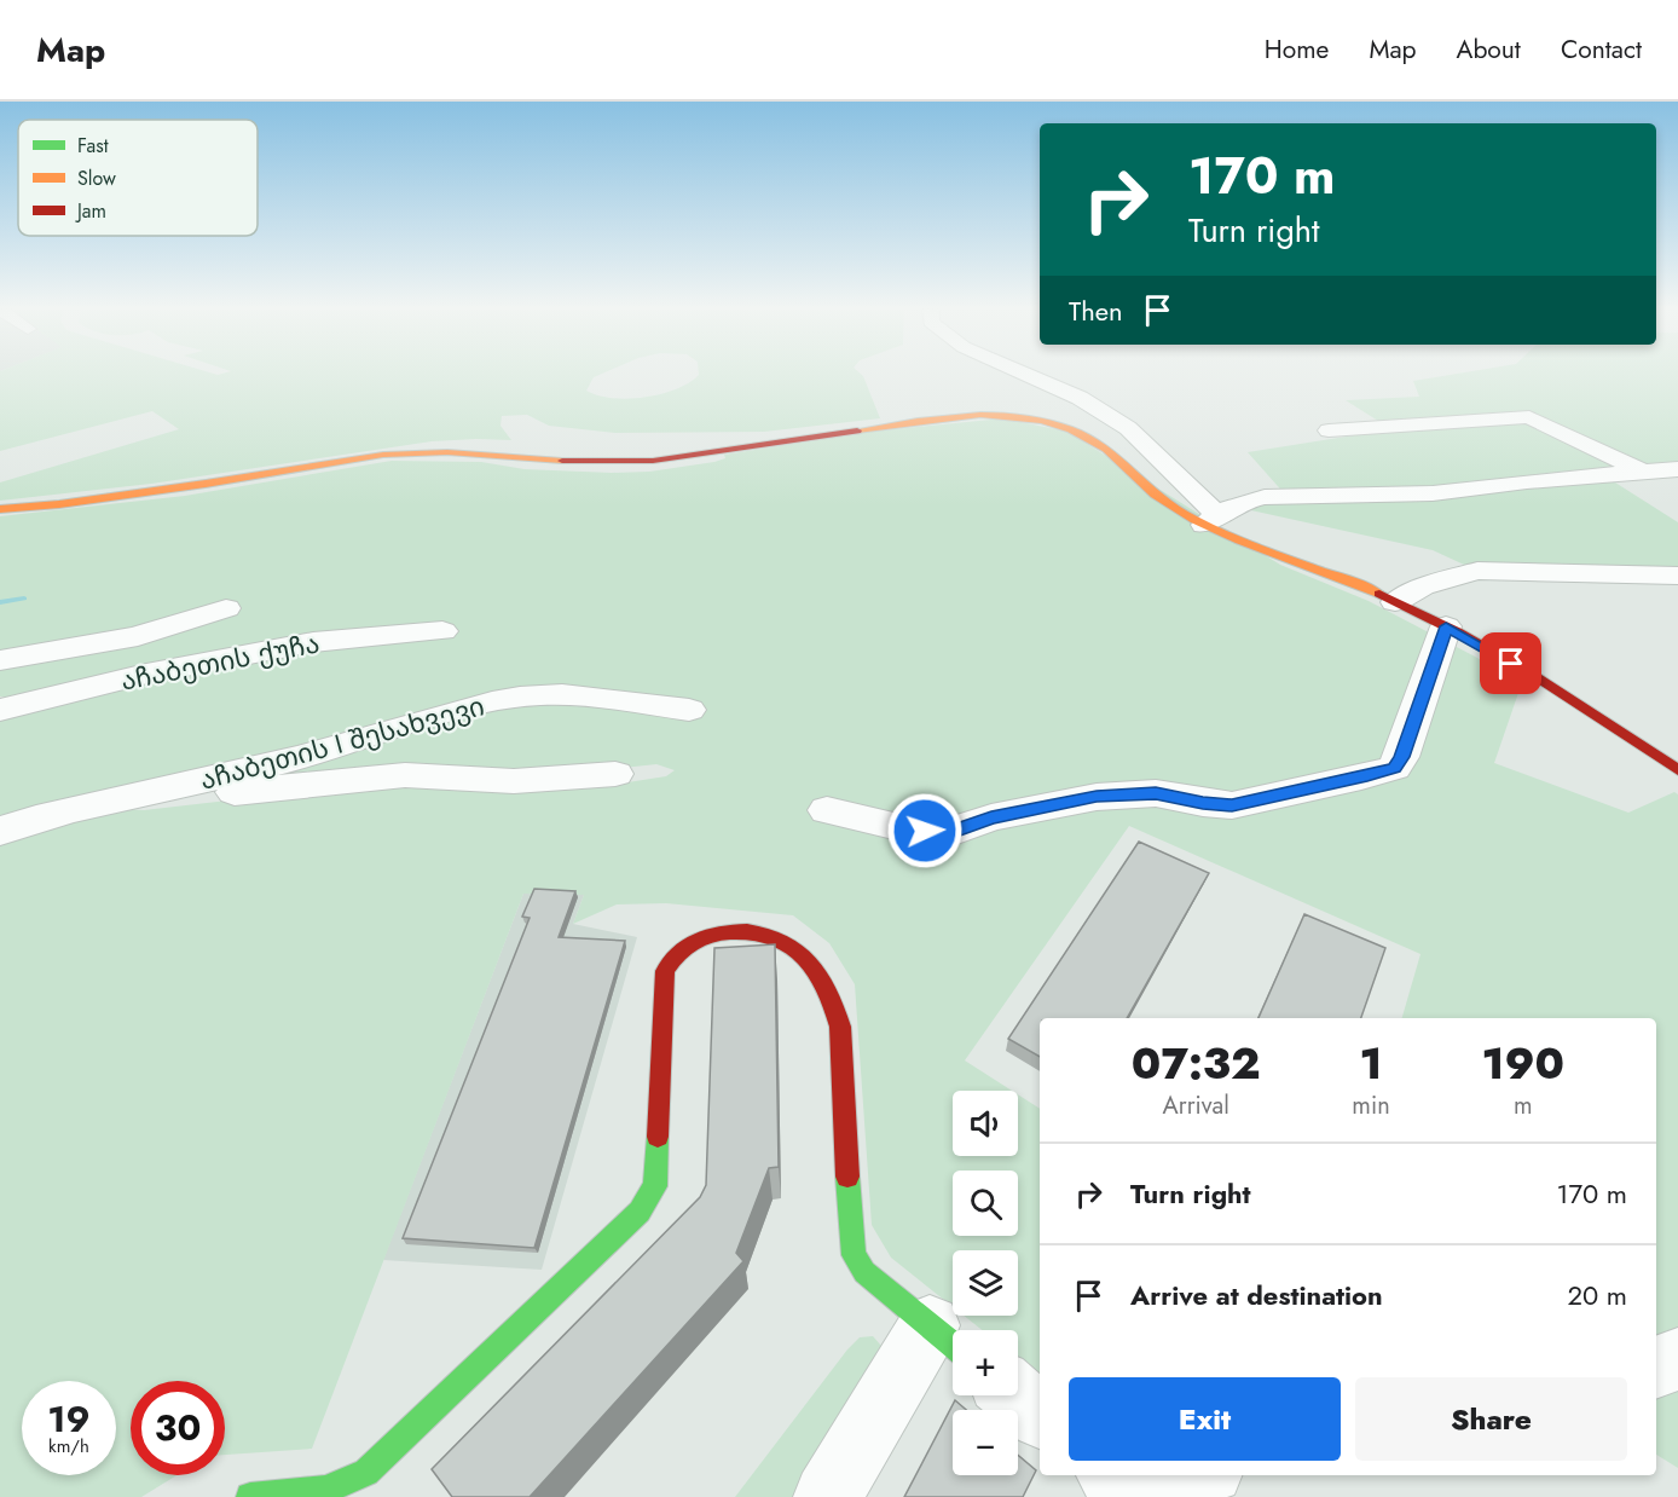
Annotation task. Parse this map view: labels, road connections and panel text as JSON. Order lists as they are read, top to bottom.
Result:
{
  "streets": {
    "street": ["აჩაბეთის ქუჩა", "აჩაბეთის I შესახვევი"]
  },
  "legend": ["Fast", "Slow", "Jam"],
  "page": {
    "header": "Map",
    "nav": [
      "Home",
      "Map",
      "About",
      "Contact"
    ],
    "turn": ["170 m", "Turn right"],
    "then": "Then",
    "eta": [
      "07:32",
      "Arrival",
      "1",
      "min",
      "190",
      "m"
    ],
    "map_buttons": ["+", "−"],
    "list": [
      {
        "name": "Turn right",
        "value": "170 m"
      },
      {
        "name": "Arrive at destination",
        "value": "20 m"
      }
    ],
    "buttons": ["Exit", "Share"],
    "speed": "19 km/h",
    "limit": "30"
  }
}
